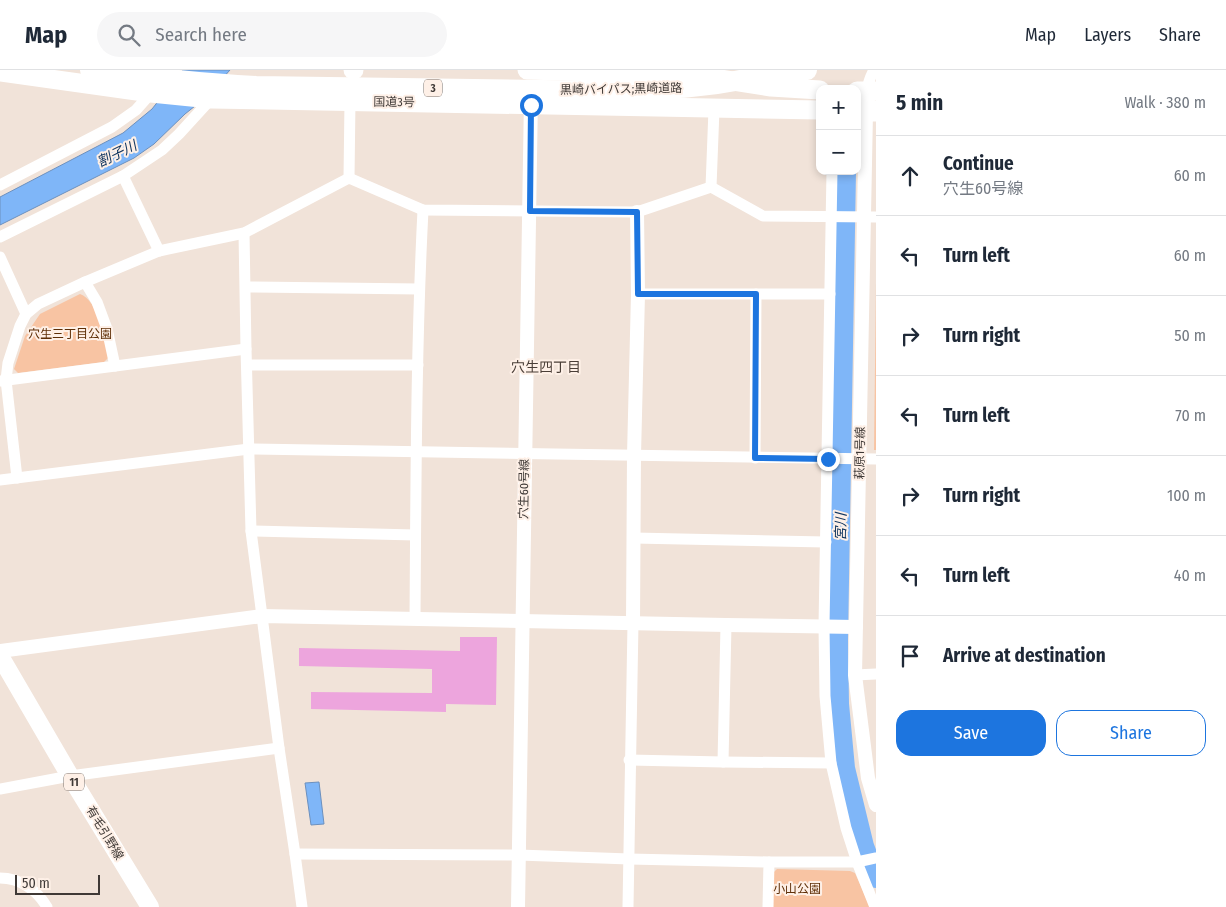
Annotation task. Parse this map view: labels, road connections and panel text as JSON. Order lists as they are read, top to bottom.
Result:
{
  "streets": {
    "highway": ["3", "黒崎バイパス;黒崎道路", "国道3号"],
    "main road": ["11", "有毛引野線"],
    "street": ["萩原1号線", "穴生60号線"]
  },
  "crossings": [
    ["3", "黒崎バイパス;黒崎道路"],
    ["3", "国道3号"],
    ["黒崎バイパス;黒崎道路", "国道3号"],
    ["国道3号", "穴生60号線"]
  ],
  "districts": ["穴生四丁目"],
  "water": ["割子川", "宮川"],
  "parks": ["穴生三丁目公園", "小山公園"],
  "scale_bar": "50 m",
  "page": {
    "header": "Map",
    "search": "Search here",
    "nav": ["Map", "Layers", "Share"],
    "heading": ["5 min", "Walk · 380 m"],
    "map_buttons": ["+", "−"],
    "list": [
      ["Continue", "穴生60号線", "60 m"],
      ["Turn left", "60 m"],
      ["Turn right", "50 m"],
      ["Turn left", "70 m"],
      ["Turn right", "100 m"],
      ["Turn left", "40 m"],
      "Arrive at destination"
    ],
    "buttons": ["Save", "Share"],
    "scale": "50 m"
  }
}
